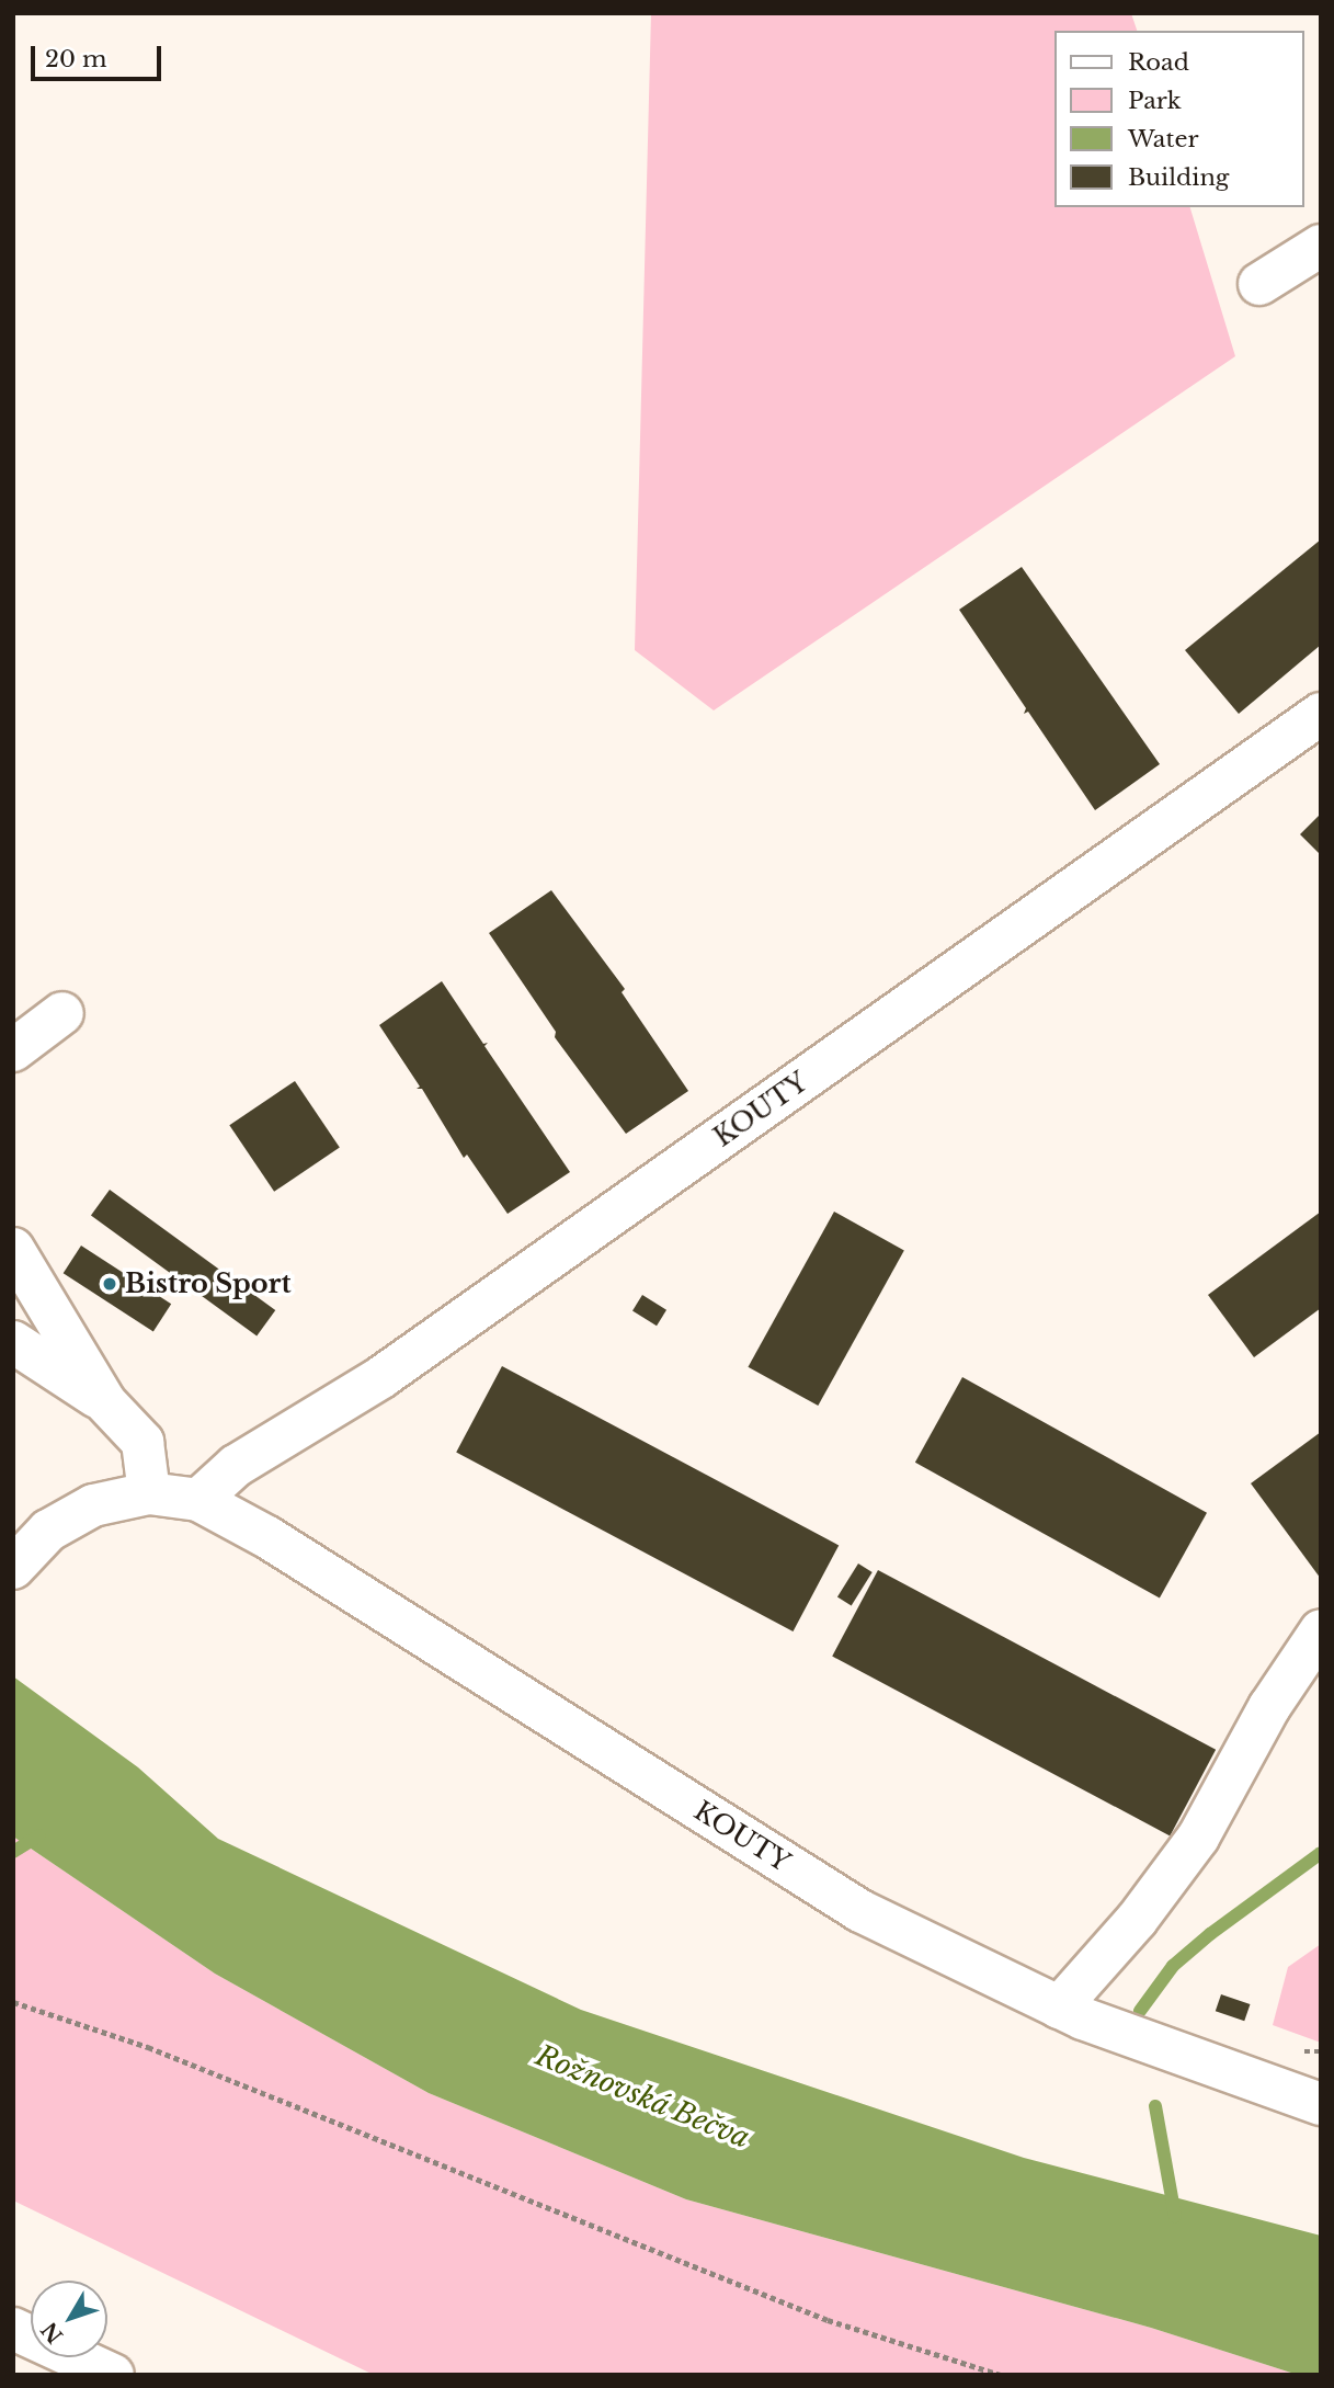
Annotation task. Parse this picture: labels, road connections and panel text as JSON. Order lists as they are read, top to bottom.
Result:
{
  "streets": {
    "street": ["KOUTY"]
  },
  "water": ["Rožnovská Bečva"],
  "places": ["Bistro Sport"],
  "legend": [
    "Road",
    "Park",
    "Water",
    "Building"
  ],
  "scale_bar": "20 m",
  "north": "bottom left"
}
